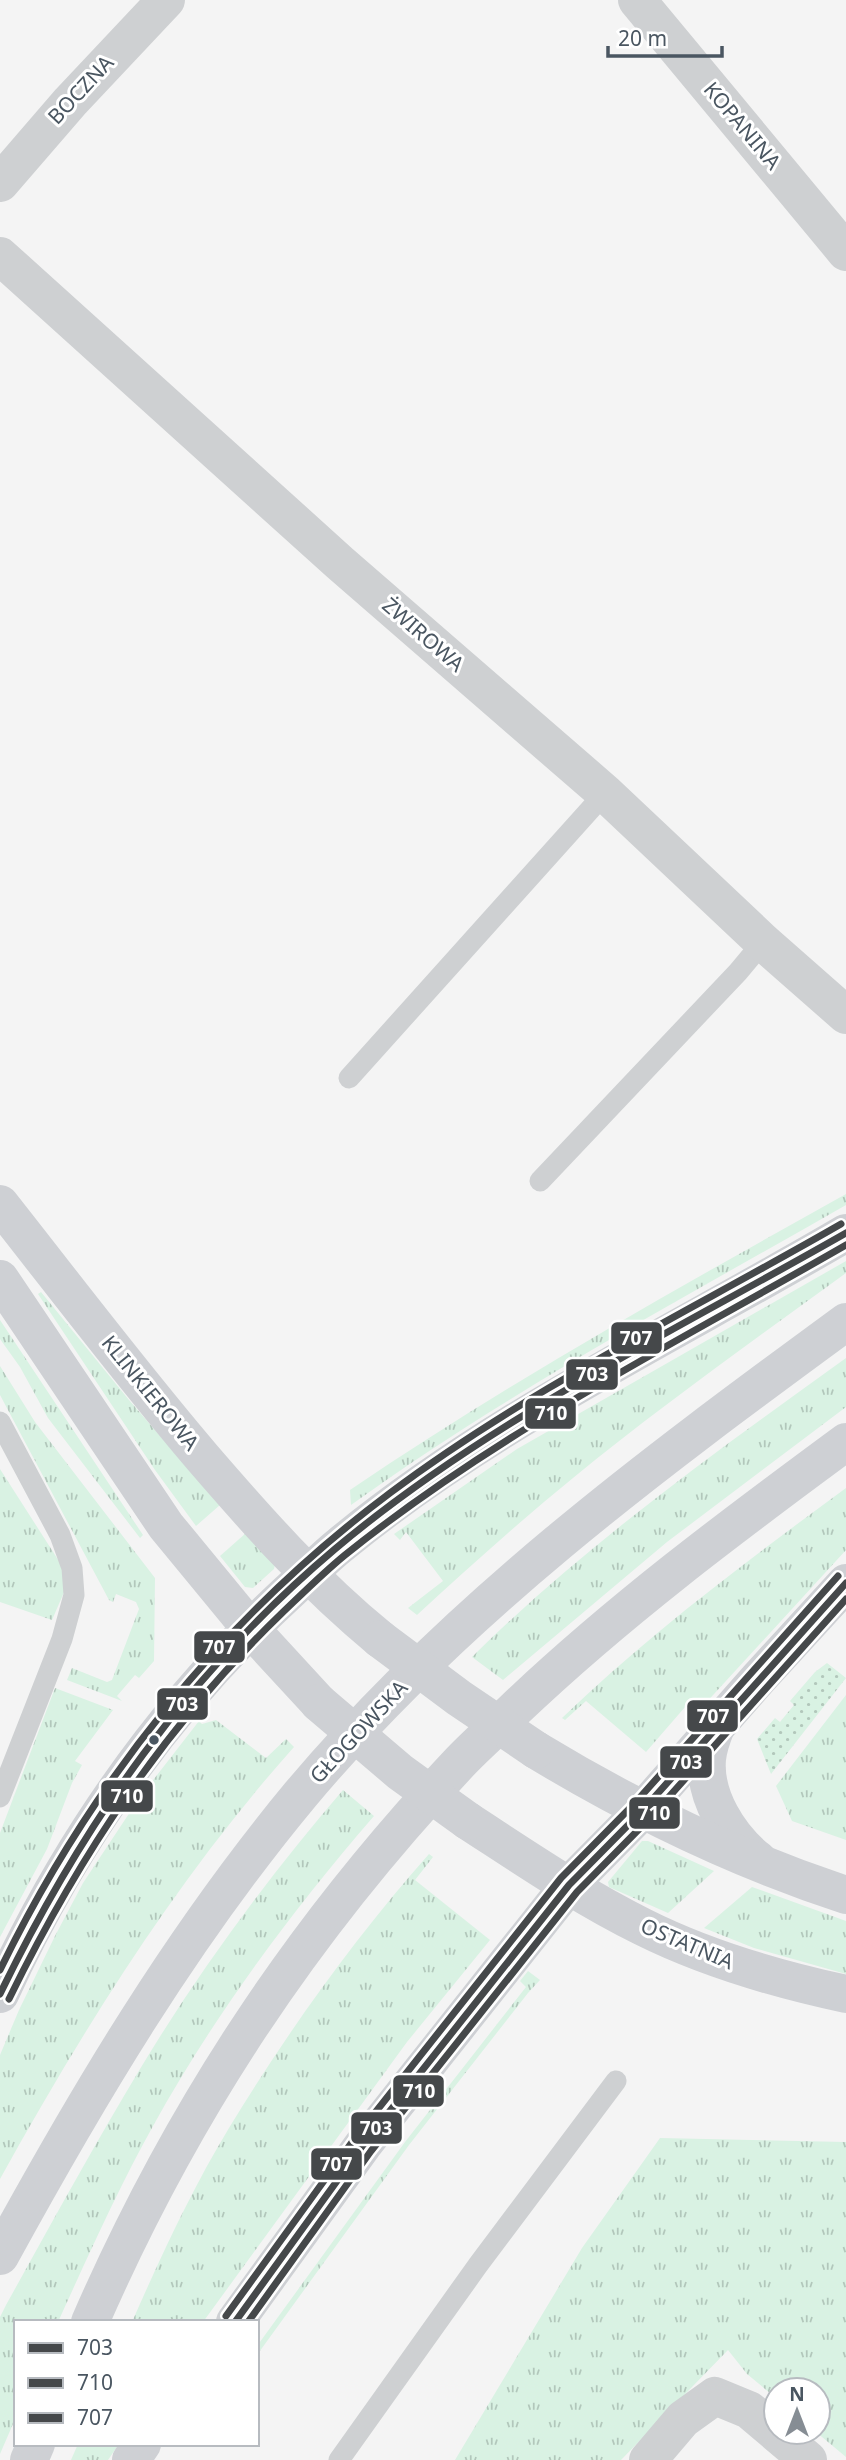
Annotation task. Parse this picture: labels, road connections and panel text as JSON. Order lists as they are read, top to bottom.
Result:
{
  "streets": {
    "street": [
      "BOCZNA",
      "KOPANINA",
      "ŻWIROWA",
      "KLINKIEROWA",
      "GŁOGOWSKA",
      "OSTATNIA"
    ]
  },
  "lines": ["transit line 707", "transit line 703", "transit line 710"],
  "legend": ["703", "710", "707"],
  "scale_bar": "20 m",
  "north": "top"
}
